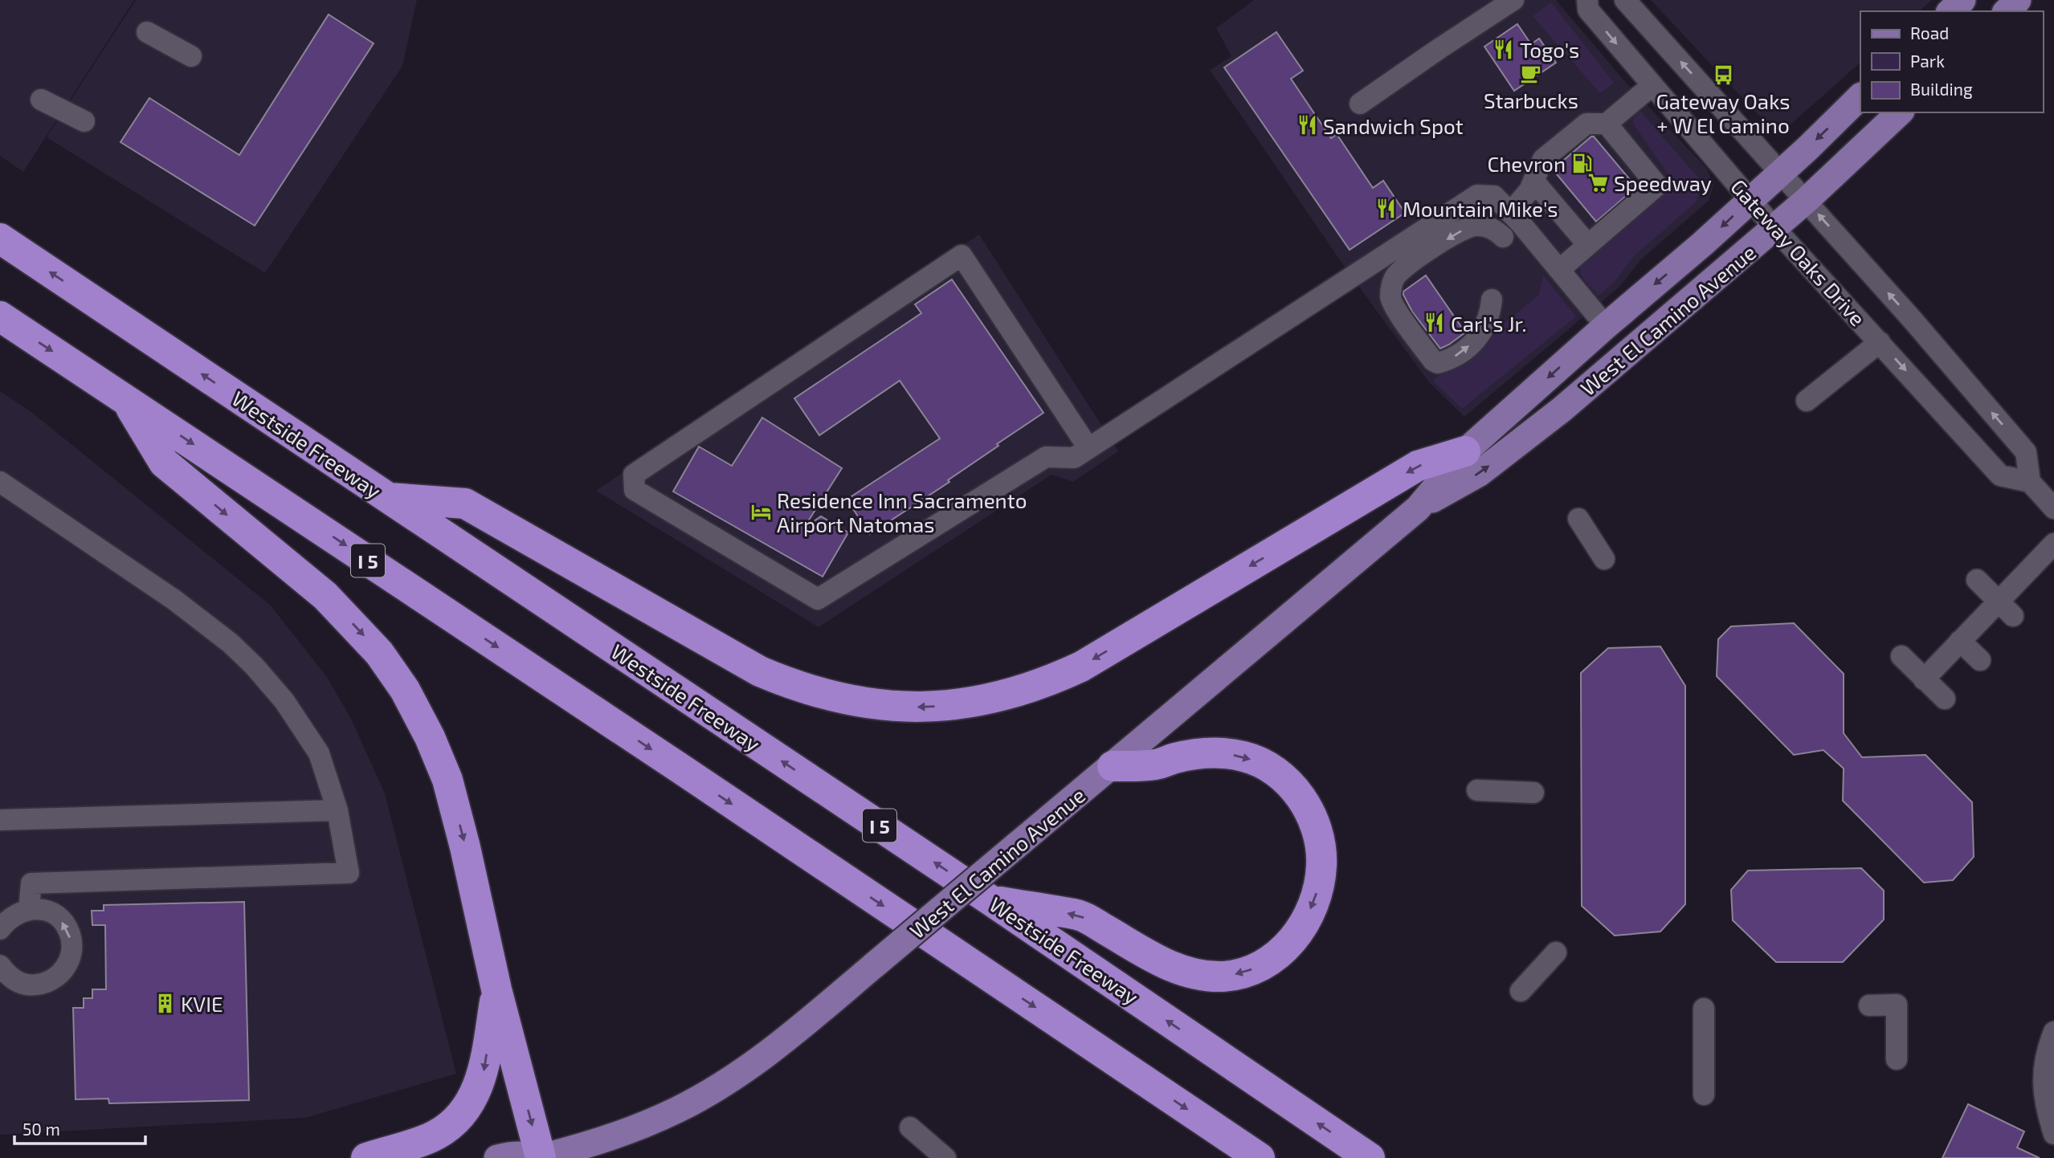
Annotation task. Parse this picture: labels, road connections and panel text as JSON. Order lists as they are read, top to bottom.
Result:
{
  "streets": {
    "highway": ["Westside Freeway", "I 5"],
    "main road": ["West El Camino Avenue"],
    "street": ["Gateway Oaks Drive"]
  },
  "crossings": [
    ["Gateway Oaks Drive", "West El Camino Avenue"]
  ],
  "places": {
    "restaurant": [
      "Togo's",
      "Sandwich Spot",
      "Mountain Mike's",
      "Carl's Jr."
    ],
    "cafe": ["Starbucks"],
    "bus stop": ["Gateway Oaks + W El Camino"],
    "fuel station": ["Chevron"],
    "supermarket": ["Speedway"],
    "hotel": ["Residence Inn Sacramento Airport Natomas"],
    "building": ["KVIE"]
  },
  "legend": ["Road", "Park", "Building"],
  "scale_bar": "50 m"
}
